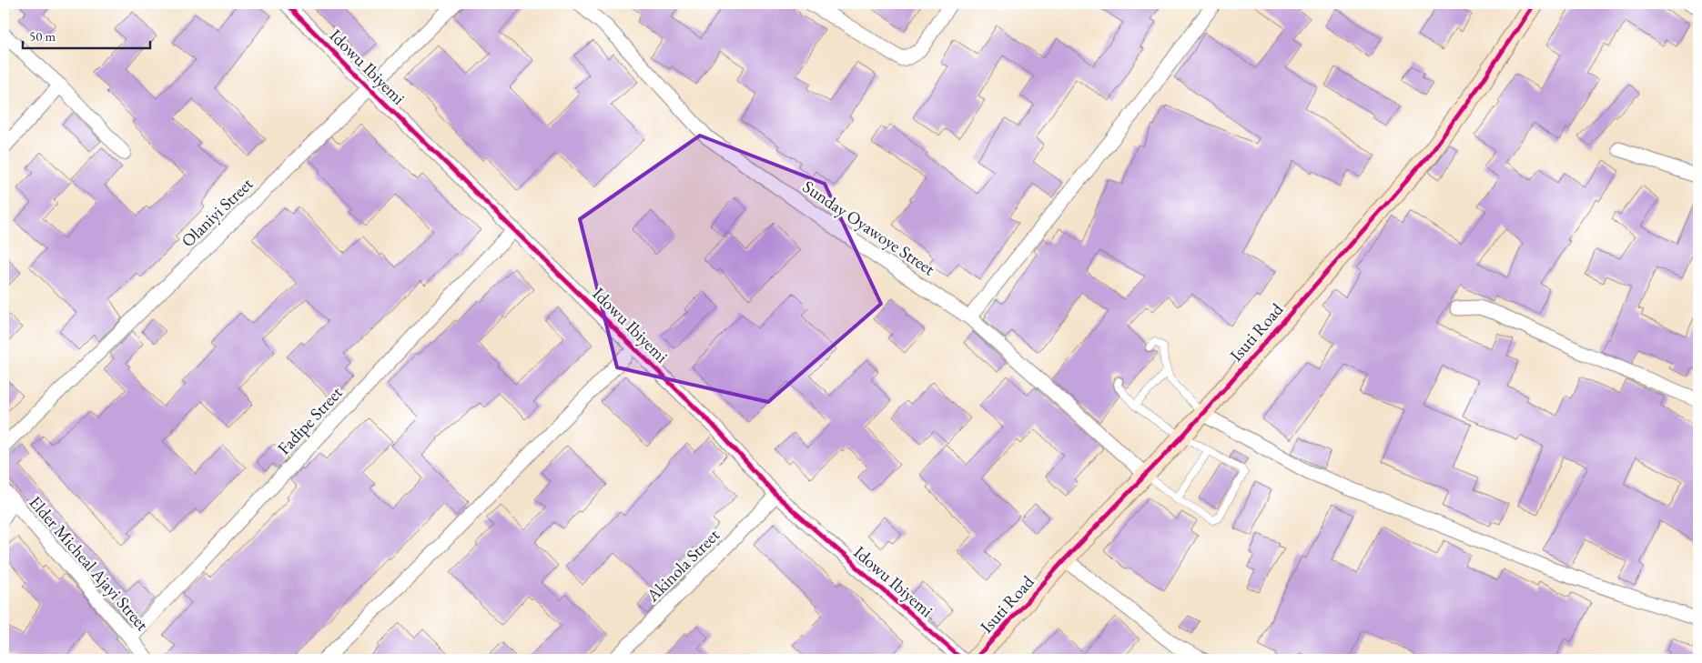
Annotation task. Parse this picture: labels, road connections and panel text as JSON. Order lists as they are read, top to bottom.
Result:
{
  "streets": {
    "street": [
      "Idowu Ibiyemi",
      "Olaniyi Street",
      "Sunday Oyawoye Street",
      "Isuti Road",
      "Fadipe Street",
      "Elder Micheal Ajayi Street",
      "Akinola Street"
    ]
  },
  "crossings": [
    ["Idowu Ibiyemi", "Olaniyi Street"],
    ["Idowu Ibiyemi", "Fadipe Street"],
    ["Idowu Ibiyemi", "Akinola Street"],
    ["Sunday Oyawoye Street", "Isuti Road"],
    ["Fadipe Street", "Elder Micheal Ajayi Street"]
  ],
  "scale_bar": "50 m"
}
